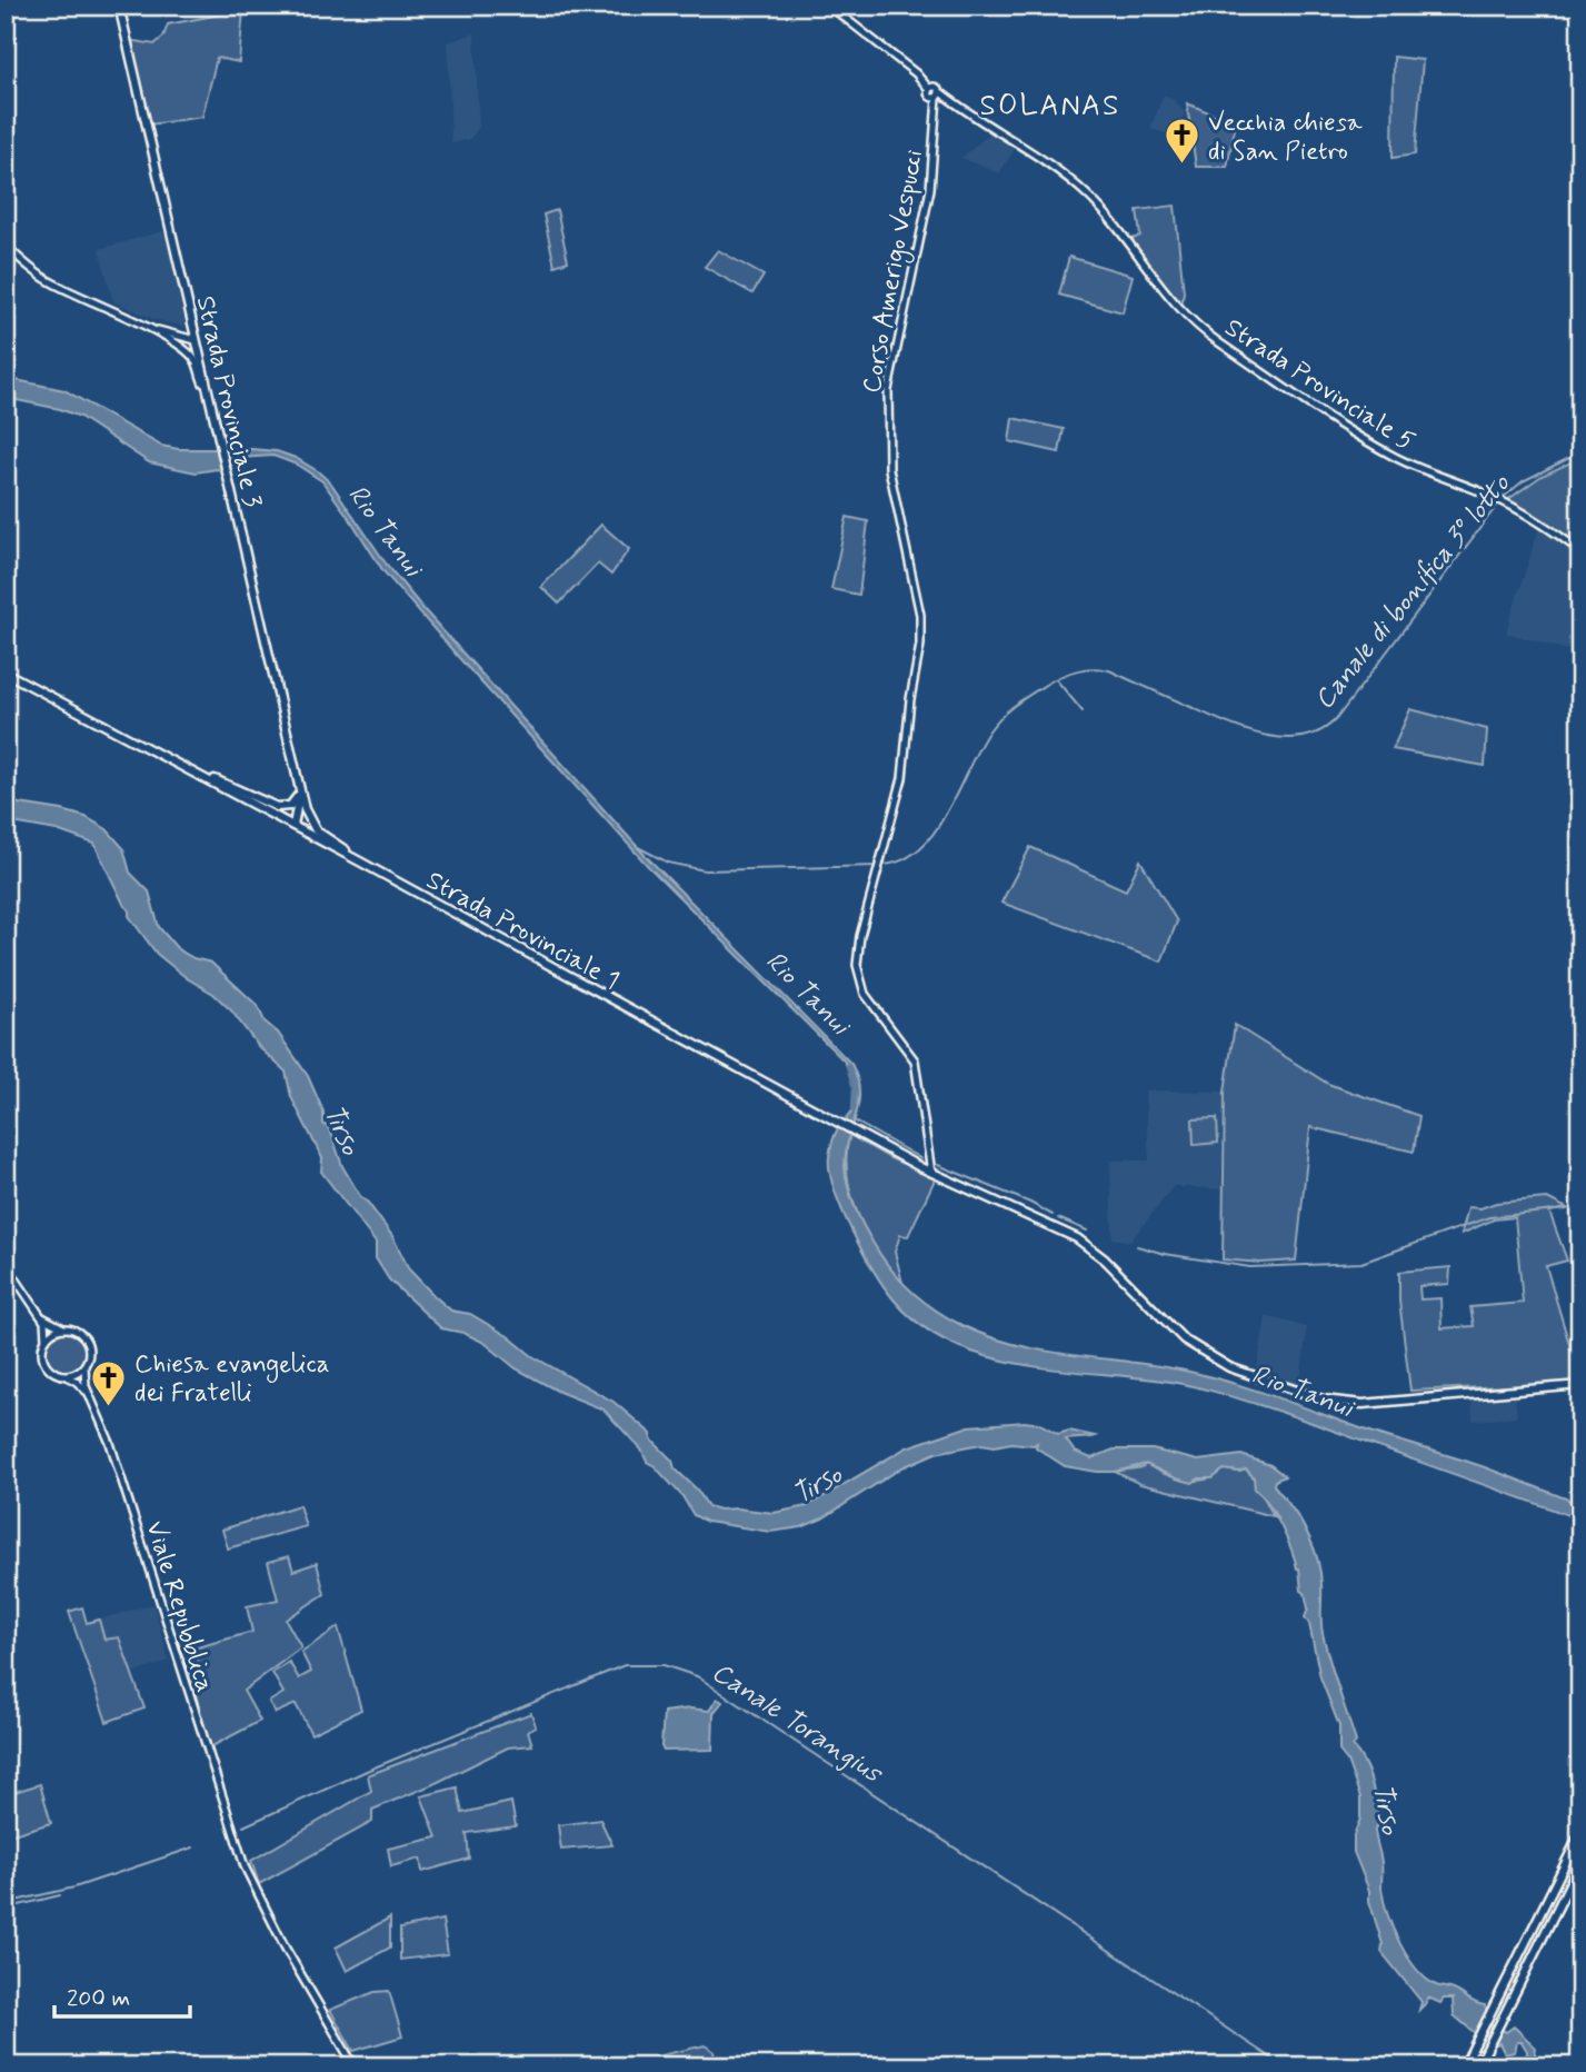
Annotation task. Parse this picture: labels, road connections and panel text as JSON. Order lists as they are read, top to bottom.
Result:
{
  "streets": {
    "main road": ["Strada Provinciale 3", "Strada Provinciale 1"],
    "street": ["Corso Amerigo Vespucci", "Strada Provinciale 5", "Viale Repubblica"]
  },
  "crossings": [
    ["Corso Amerigo Vespucci", "Strada Provinciale 5"],
    ["Corso Amerigo Vespucci", "Strada Provinciale 1"]
  ],
  "districts": ["SOLANAS"],
  "water": [
    "Rio Tanui",
    "Canale di bonifica 3º lotto",
    "Tirso",
    "Canale Torangius"
  ],
  "places": {
    "church": ["Vecchia chiesa di San Pietro", "Chiesa evangelica dei Fratelli"]
  },
  "scale_bar": "200 m"
}
